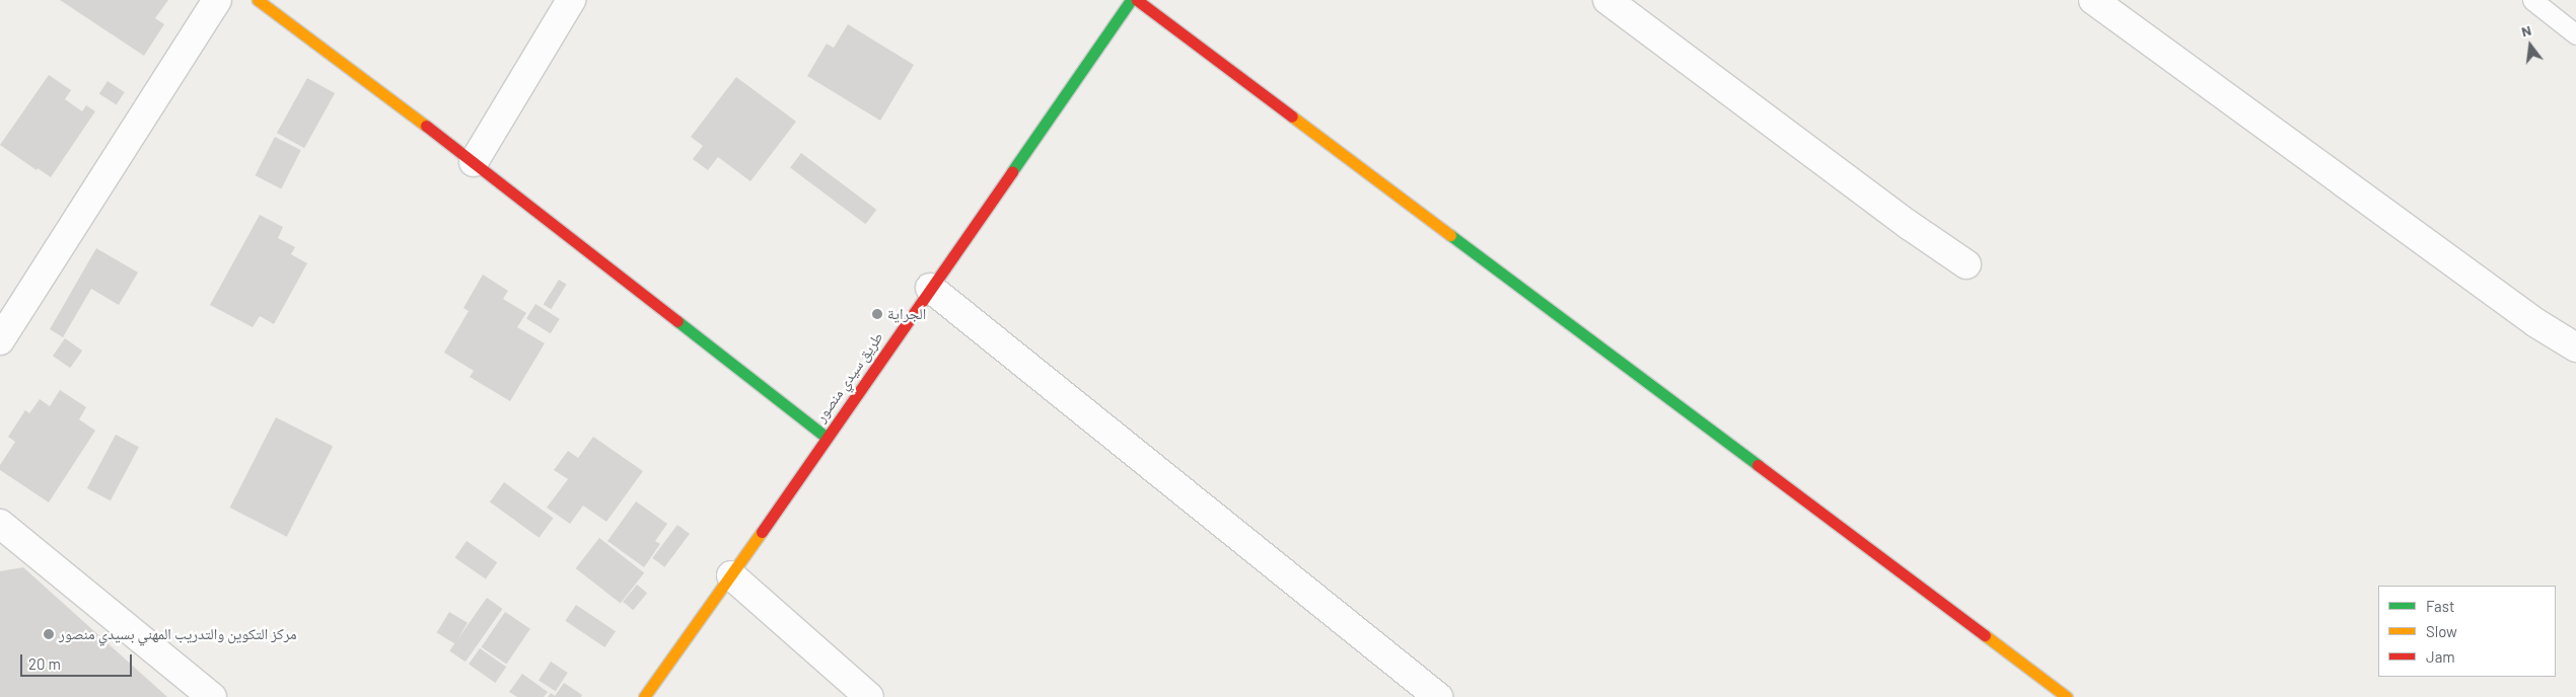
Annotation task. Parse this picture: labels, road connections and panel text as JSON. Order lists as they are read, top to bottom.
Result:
{
  "streets": {
    "street": ["طريق سيدي منصور"]
  },
  "places": ["الجراية", "مركز التكوين والتدريب المهني بسيدي منصور"],
  "legend": ["Fast", "Slow", "Jam"],
  "scale_bar": "20 m",
  "north": "top"
}
